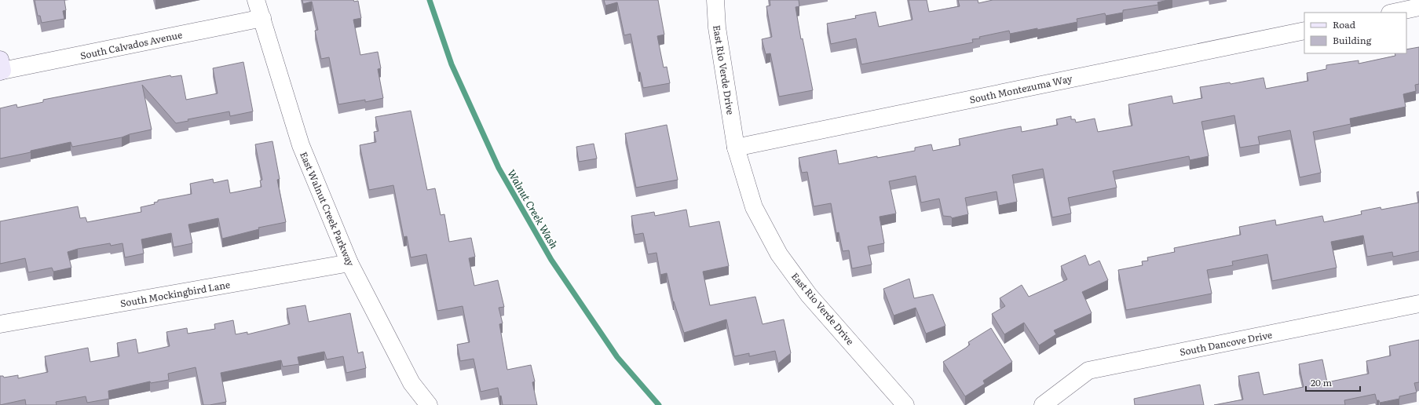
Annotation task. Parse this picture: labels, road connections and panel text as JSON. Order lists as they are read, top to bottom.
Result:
{
  "streets": {
    "street": [
      "South Calvados Avenue",
      "East Rio Verde Drive",
      "South Montezuma Way",
      "East Walnut Creek Parkway",
      "South Mockingbird Lane",
      "South Dancove Drive"
    ]
  },
  "crossings": [
    ["South Calvados Avenue", "East Walnut Creek Parkway"],
    ["East Rio Verde Drive", "South Montezuma Way"],
    ["East Walnut Creek Parkway", "South Mockingbird Lane"]
  ],
  "water": ["Walnut Creek Wash"],
  "legend": ["Road", "Building"],
  "scale_bar": "20 m"
}
